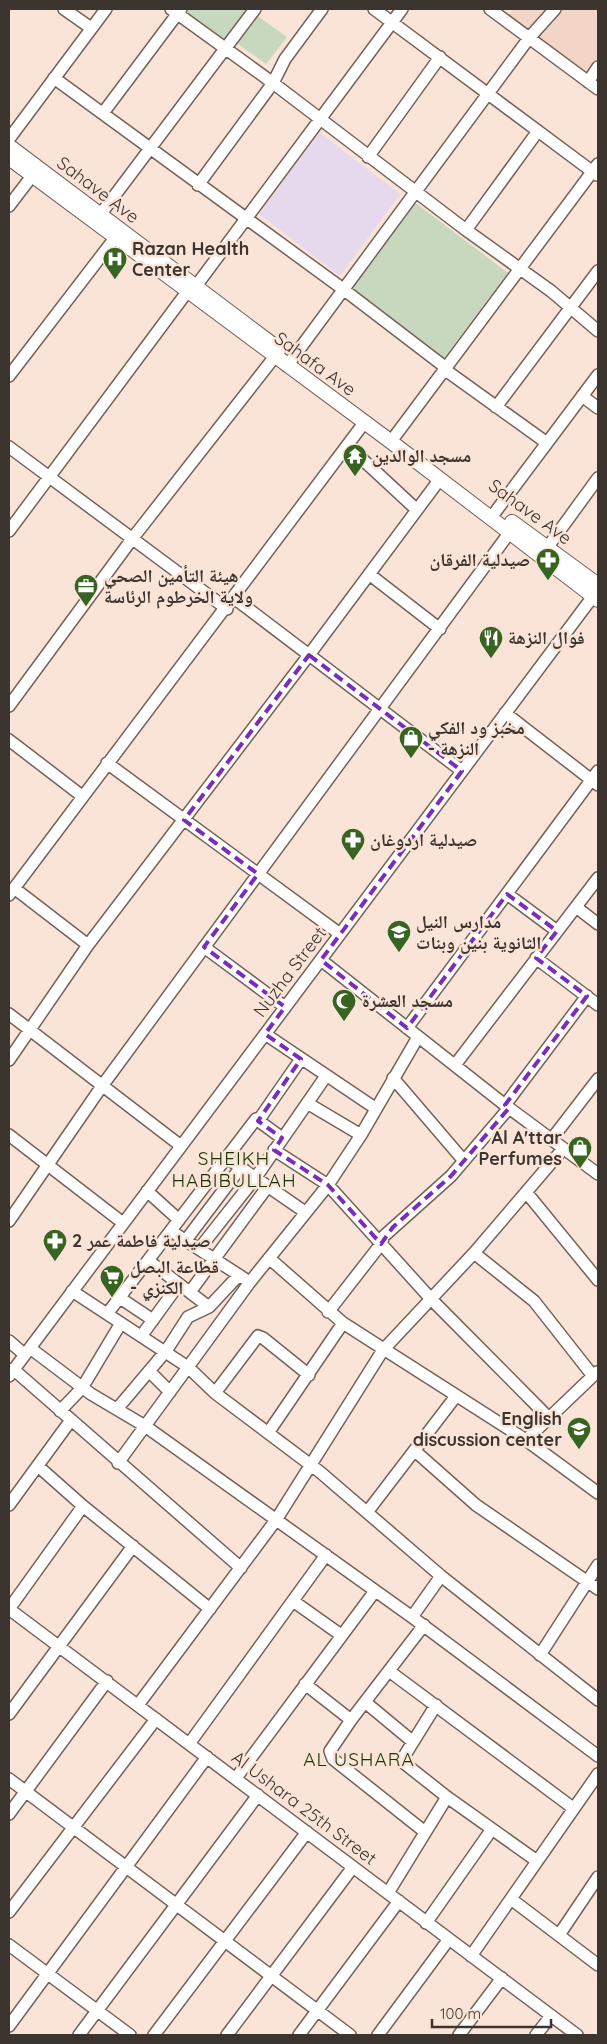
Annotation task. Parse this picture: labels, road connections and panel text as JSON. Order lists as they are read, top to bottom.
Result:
{
  "streets": {
    "main road": ["Sahave Ave", "Sahafa Ave"],
    "street": ["Nuzha Street", "Al Ushara 25th Street"]
  },
  "crossings": [
    ["Sahave Ave", "Sahafa Ave"],
    ["Sahave Ave", "Nuzha Street"],
    ["Sahafa Ave", "Nuzha Street"]
  ],
  "districts": ["SHEIKH HABIBULLAH", "AL USHARA"],
  "places": {
    "hospital": ["Razan Health Center"],
    "temple": ["مسجد الوالدين"],
    "pharmacy": ["صيدلية الفرقان", "صيدلية اردوغان", "صيدلية فاطمة عمر 2"],
    "office": ["هيئة التأمين الصحي ولاية الخرطوم الرئاسة"],
    "restaurant": ["فوال النزهة"],
    "shop": ["مخبز ود الفكي - النزهة", "Al A'ttar Perfumes"],
    "school or university": ["مدارس النيل الثانوية بنين وبنات", "English discussion center"],
    "mosque": ["مسجد العشرة"],
    "supermarket": ["قطاعة البصل - الكنزي"]
  },
  "scale_bar": "100 m"
}
